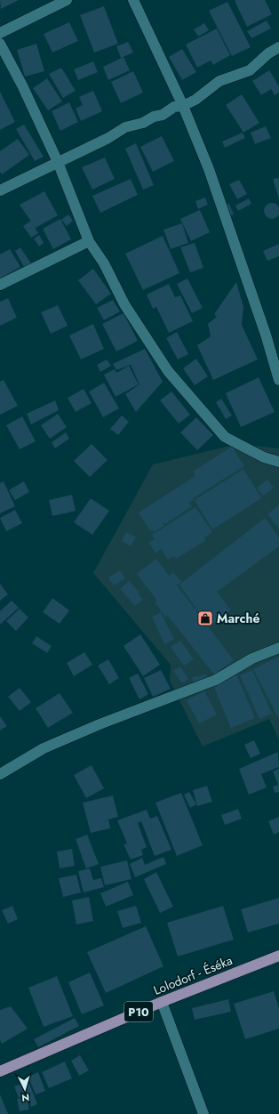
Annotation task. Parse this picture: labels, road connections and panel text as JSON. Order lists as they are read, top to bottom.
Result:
{
  "streets": {
    "main road": ["Lolodorf - Éséka", "P10"]
  },
  "places": {
    "shop": ["Marché"]
  },
  "north": "bottom"
}
